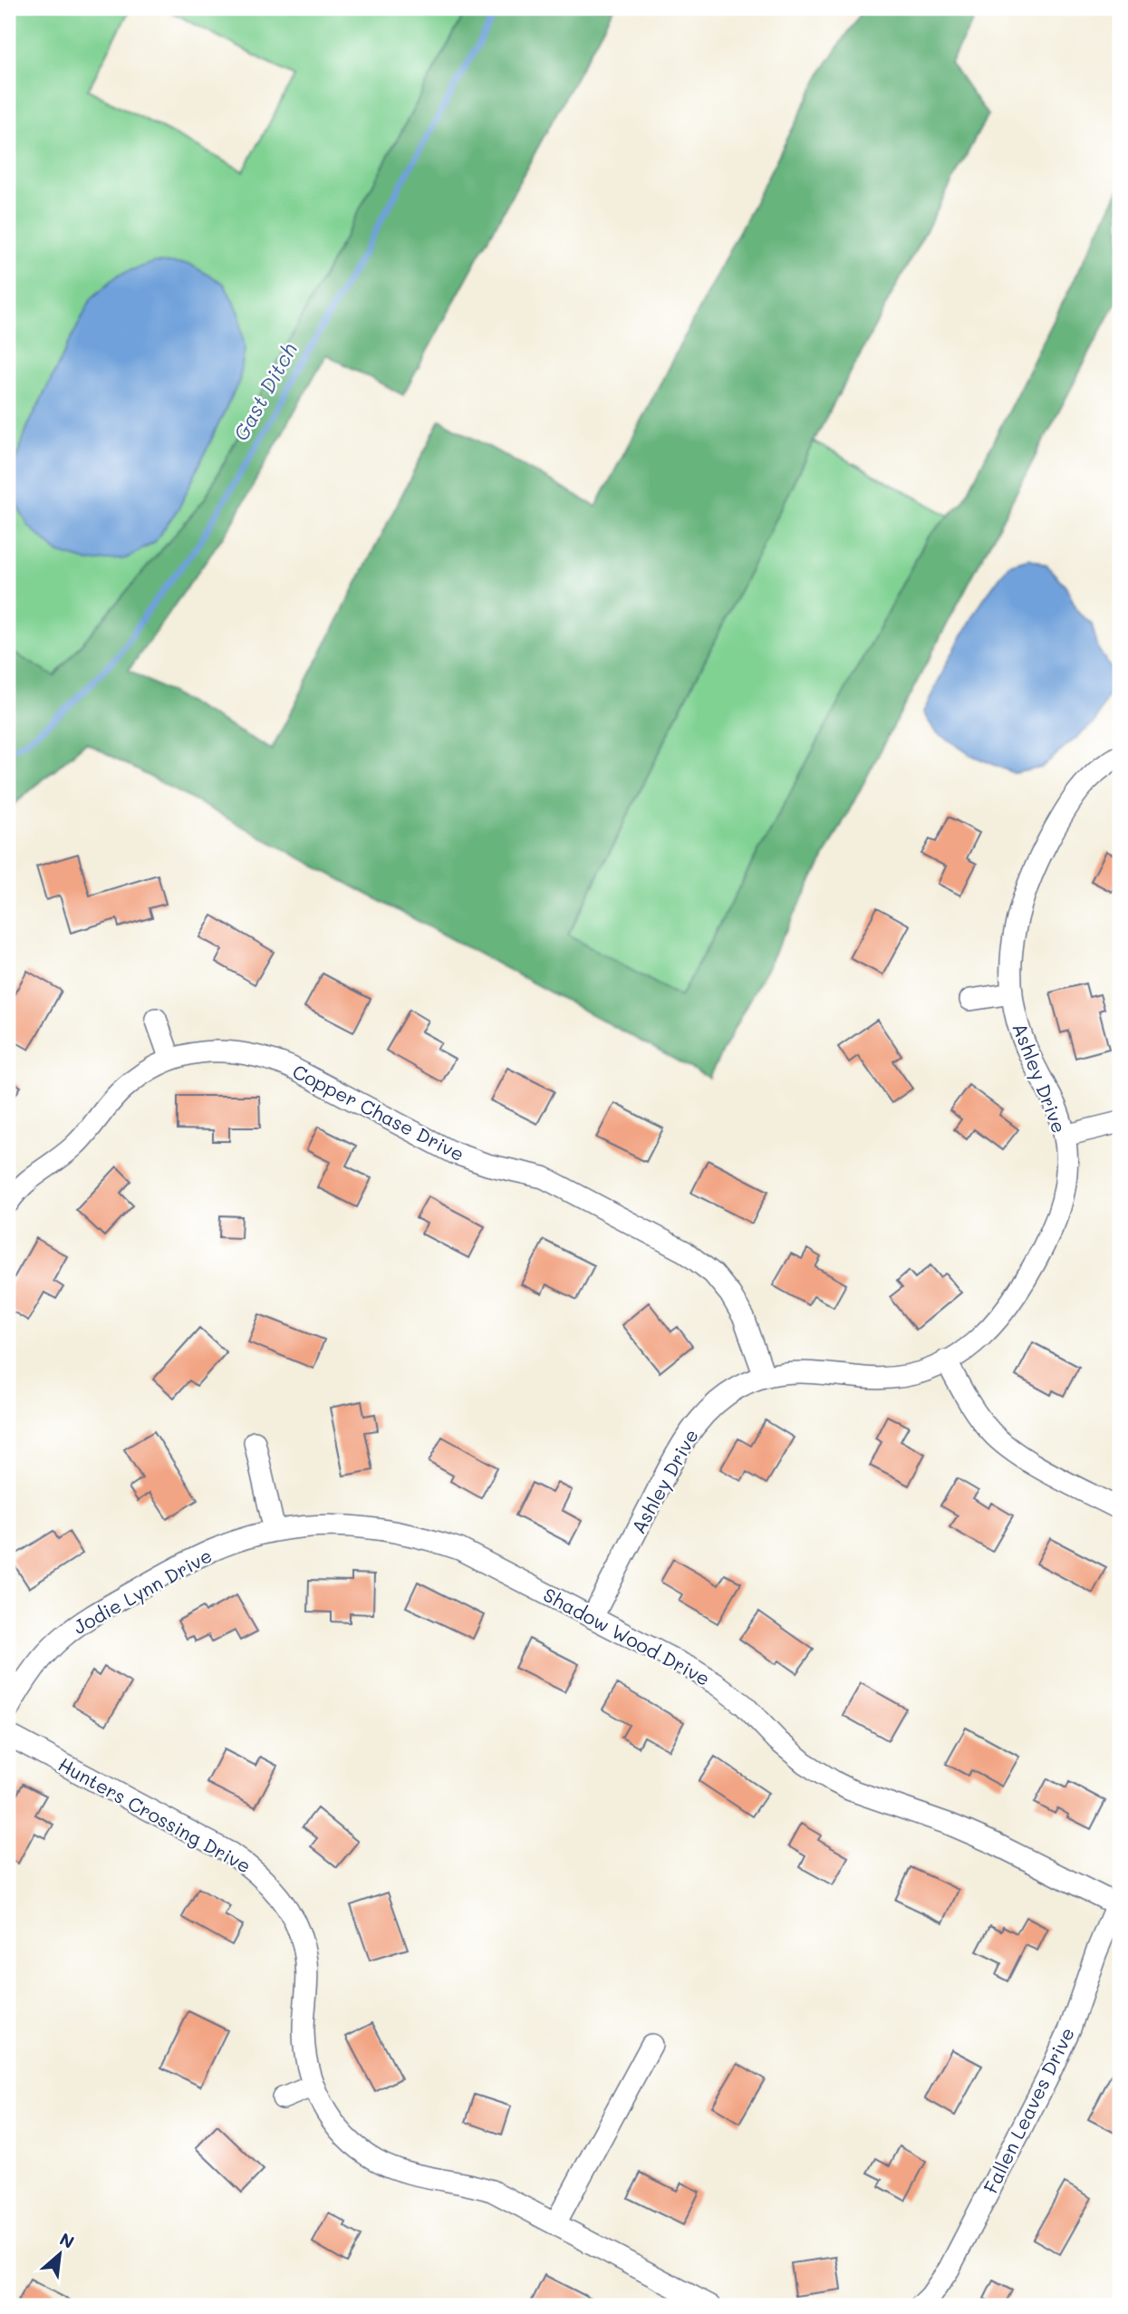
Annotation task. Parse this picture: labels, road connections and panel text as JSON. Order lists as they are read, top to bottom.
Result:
{
  "streets": {
    "street": [
      "Ashley Drive",
      "Copper Chase Drive",
      "Jodie Lynn Drive",
      "Shadow Wood Drive",
      "Hunters Crossing Drive",
      "Fallen Leaves Drive"
    ]
  },
  "crossings": [
    ["Ashley Drive", "Copper Chase Drive"],
    ["Ashley Drive", "Shadow Wood Drive"],
    ["Jodie Lynn Drive", "Shadow Wood Drive"],
    ["Shadow Wood Drive", "Fallen Leaves Drive"]
  ],
  "water": ["Gast Ditch"],
  "north": "top right"
}
